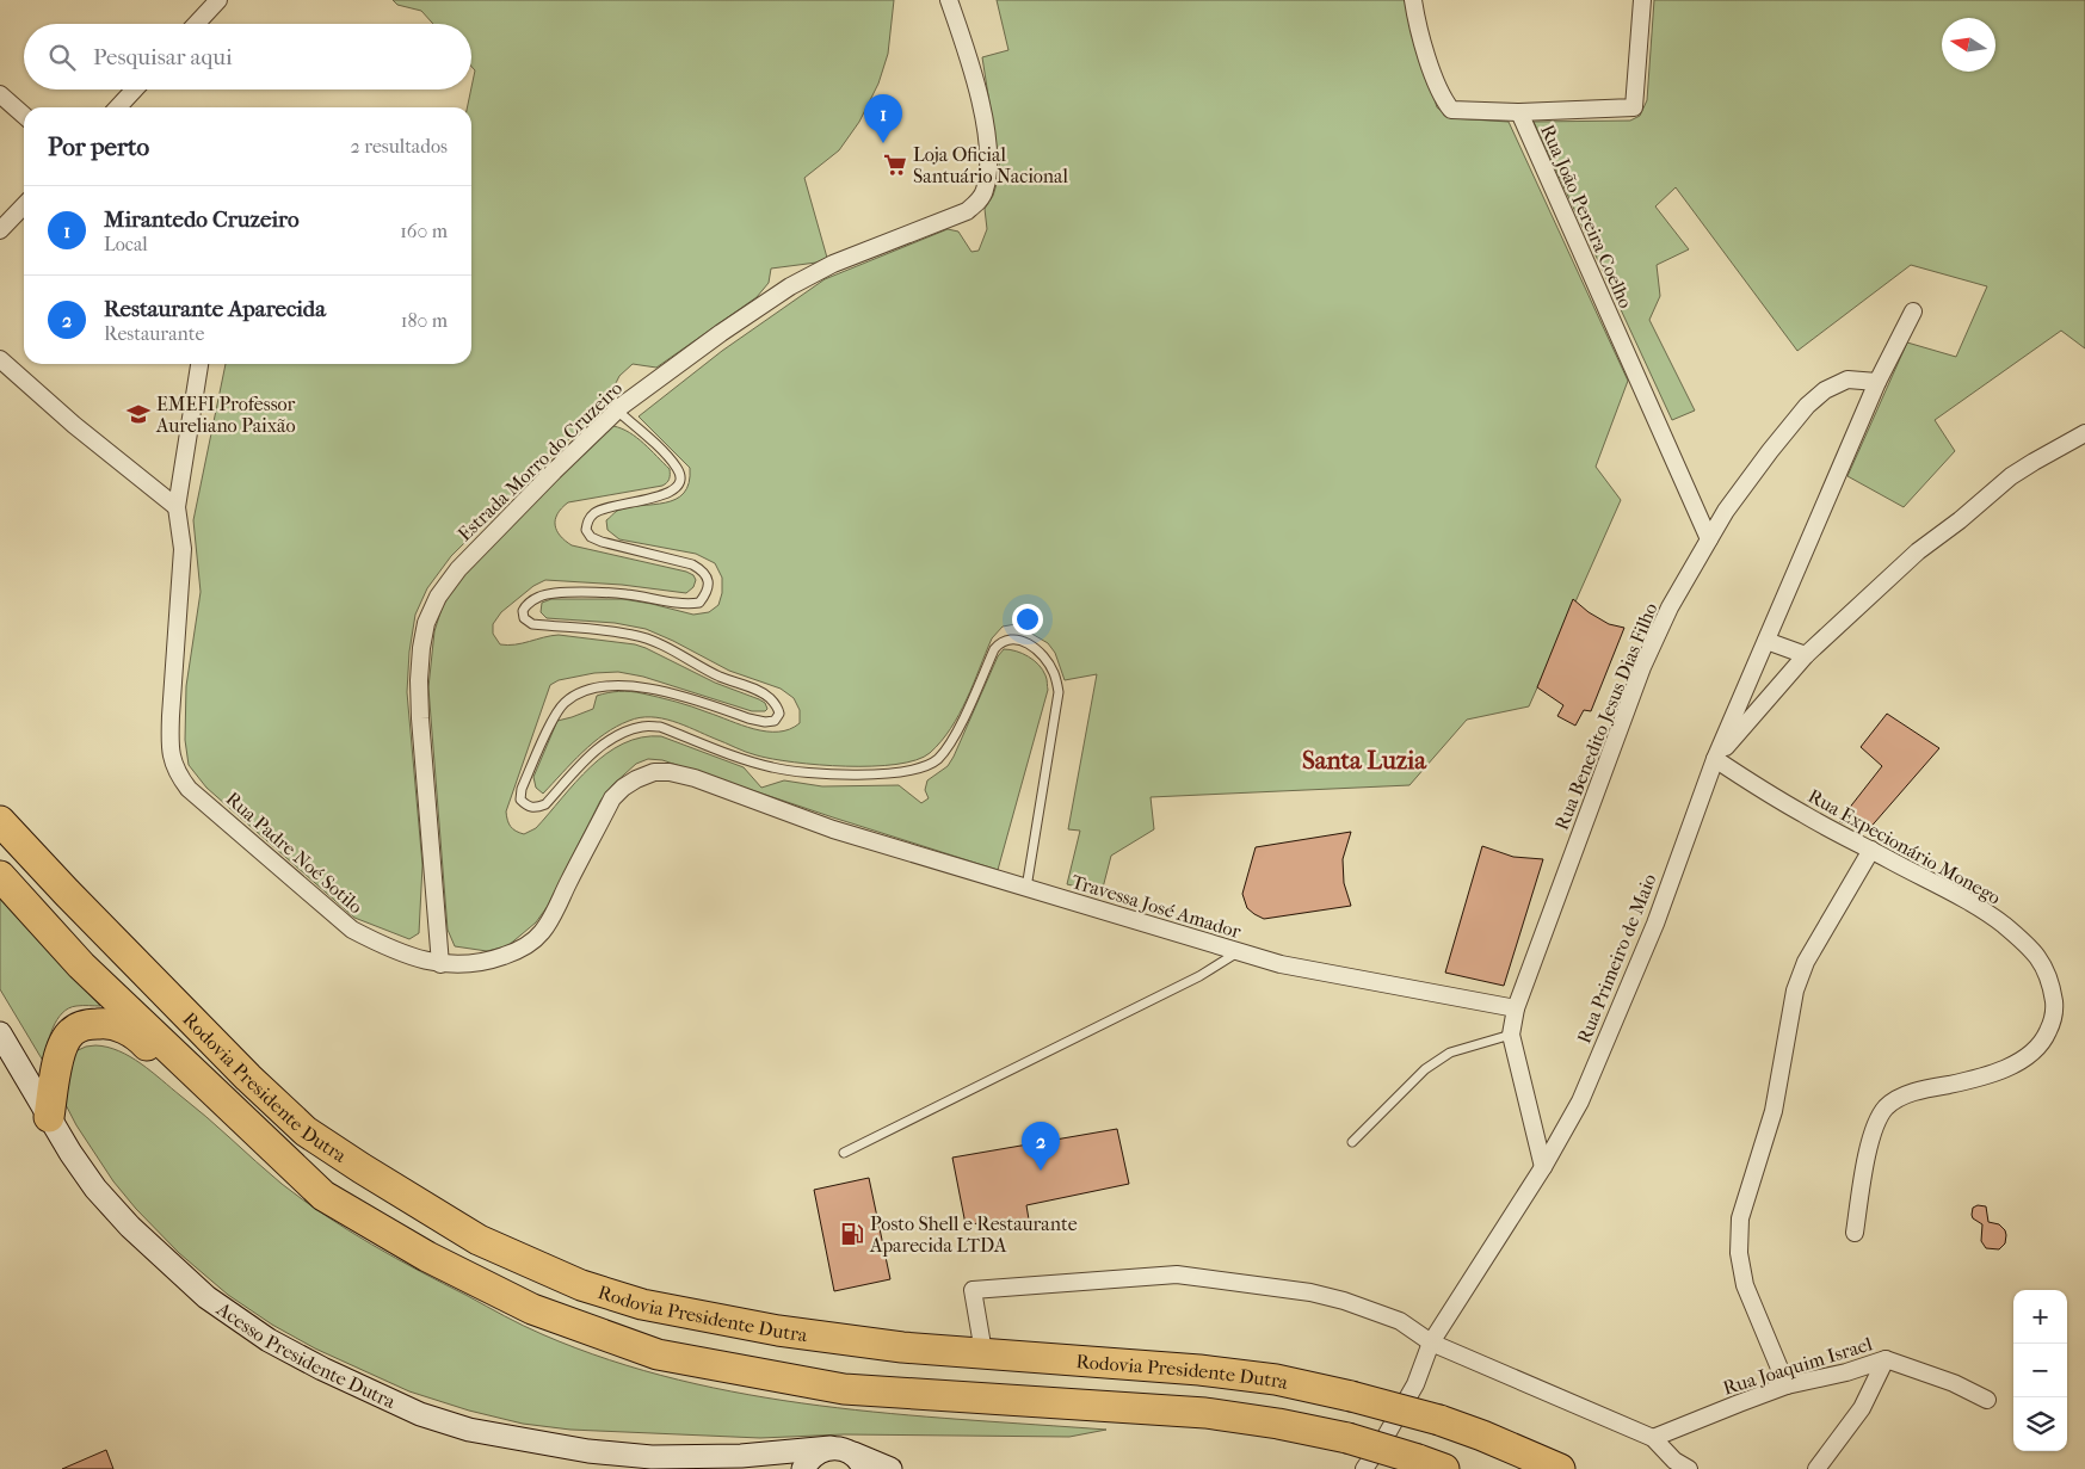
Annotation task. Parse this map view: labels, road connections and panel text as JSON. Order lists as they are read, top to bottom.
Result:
{
  "streets": {
    "highway": ["Rodovia Presidente Dutra"],
    "street": [
      "Rua João Pereira Coelho",
      "Estrada Morro do Cruzeiro",
      "Rua Benedito Jesus Dias Filho",
      "Rua Expecionário Monego",
      "Rua Padre Noé Sotilo",
      "Travessa José Amador",
      "Rua Primeiro de Maio",
      "Acesso Presidente Dutra",
      "Rua Joaquim Israel"
    ]
  },
  "crossings": [
    ["Rua João Pereira Coelho", "Rua Benedito Jesus Dias Filho"],
    ["Estrada Morro do Cruzeiro", "Rua Padre Noé Sotilo"],
    ["Rua Benedito Jesus Dias Filho", "Travessa José Amador"],
    ["Rua Expecionário Monego", "Rua Primeiro de Maio"],
    ["Rua Padre Noé Sotilo", "Travessa José Amador"]
  ],
  "districts": ["Santa Luzia"],
  "places": {
    "supermarket": ["Loja Oficial Santuário Nacional"],
    "school or university": ["EMEFI Professor Aureliano Paixão"],
    "fuel station": ["Posto Shell e Restaurante Aparecida LTDA"]
  },
  "north": "left",
  "page": {
    "search": "Pesquisar aqui",
    "pins": ["1", "2"],
    "heading": ["Por perto", "2 resultados"],
    "list": [
      {
        "mark": "1",
        "name": "Mirantedo Cruzeiro",
        "note": "Local",
        "value": "160 m"
      },
      {
        "mark": "2",
        "name": "Restaurante Aparecida",
        "note": "Restaurante",
        "value": "180 m"
      }
    ],
    "map_buttons": ["+", "−"]
  }
}
